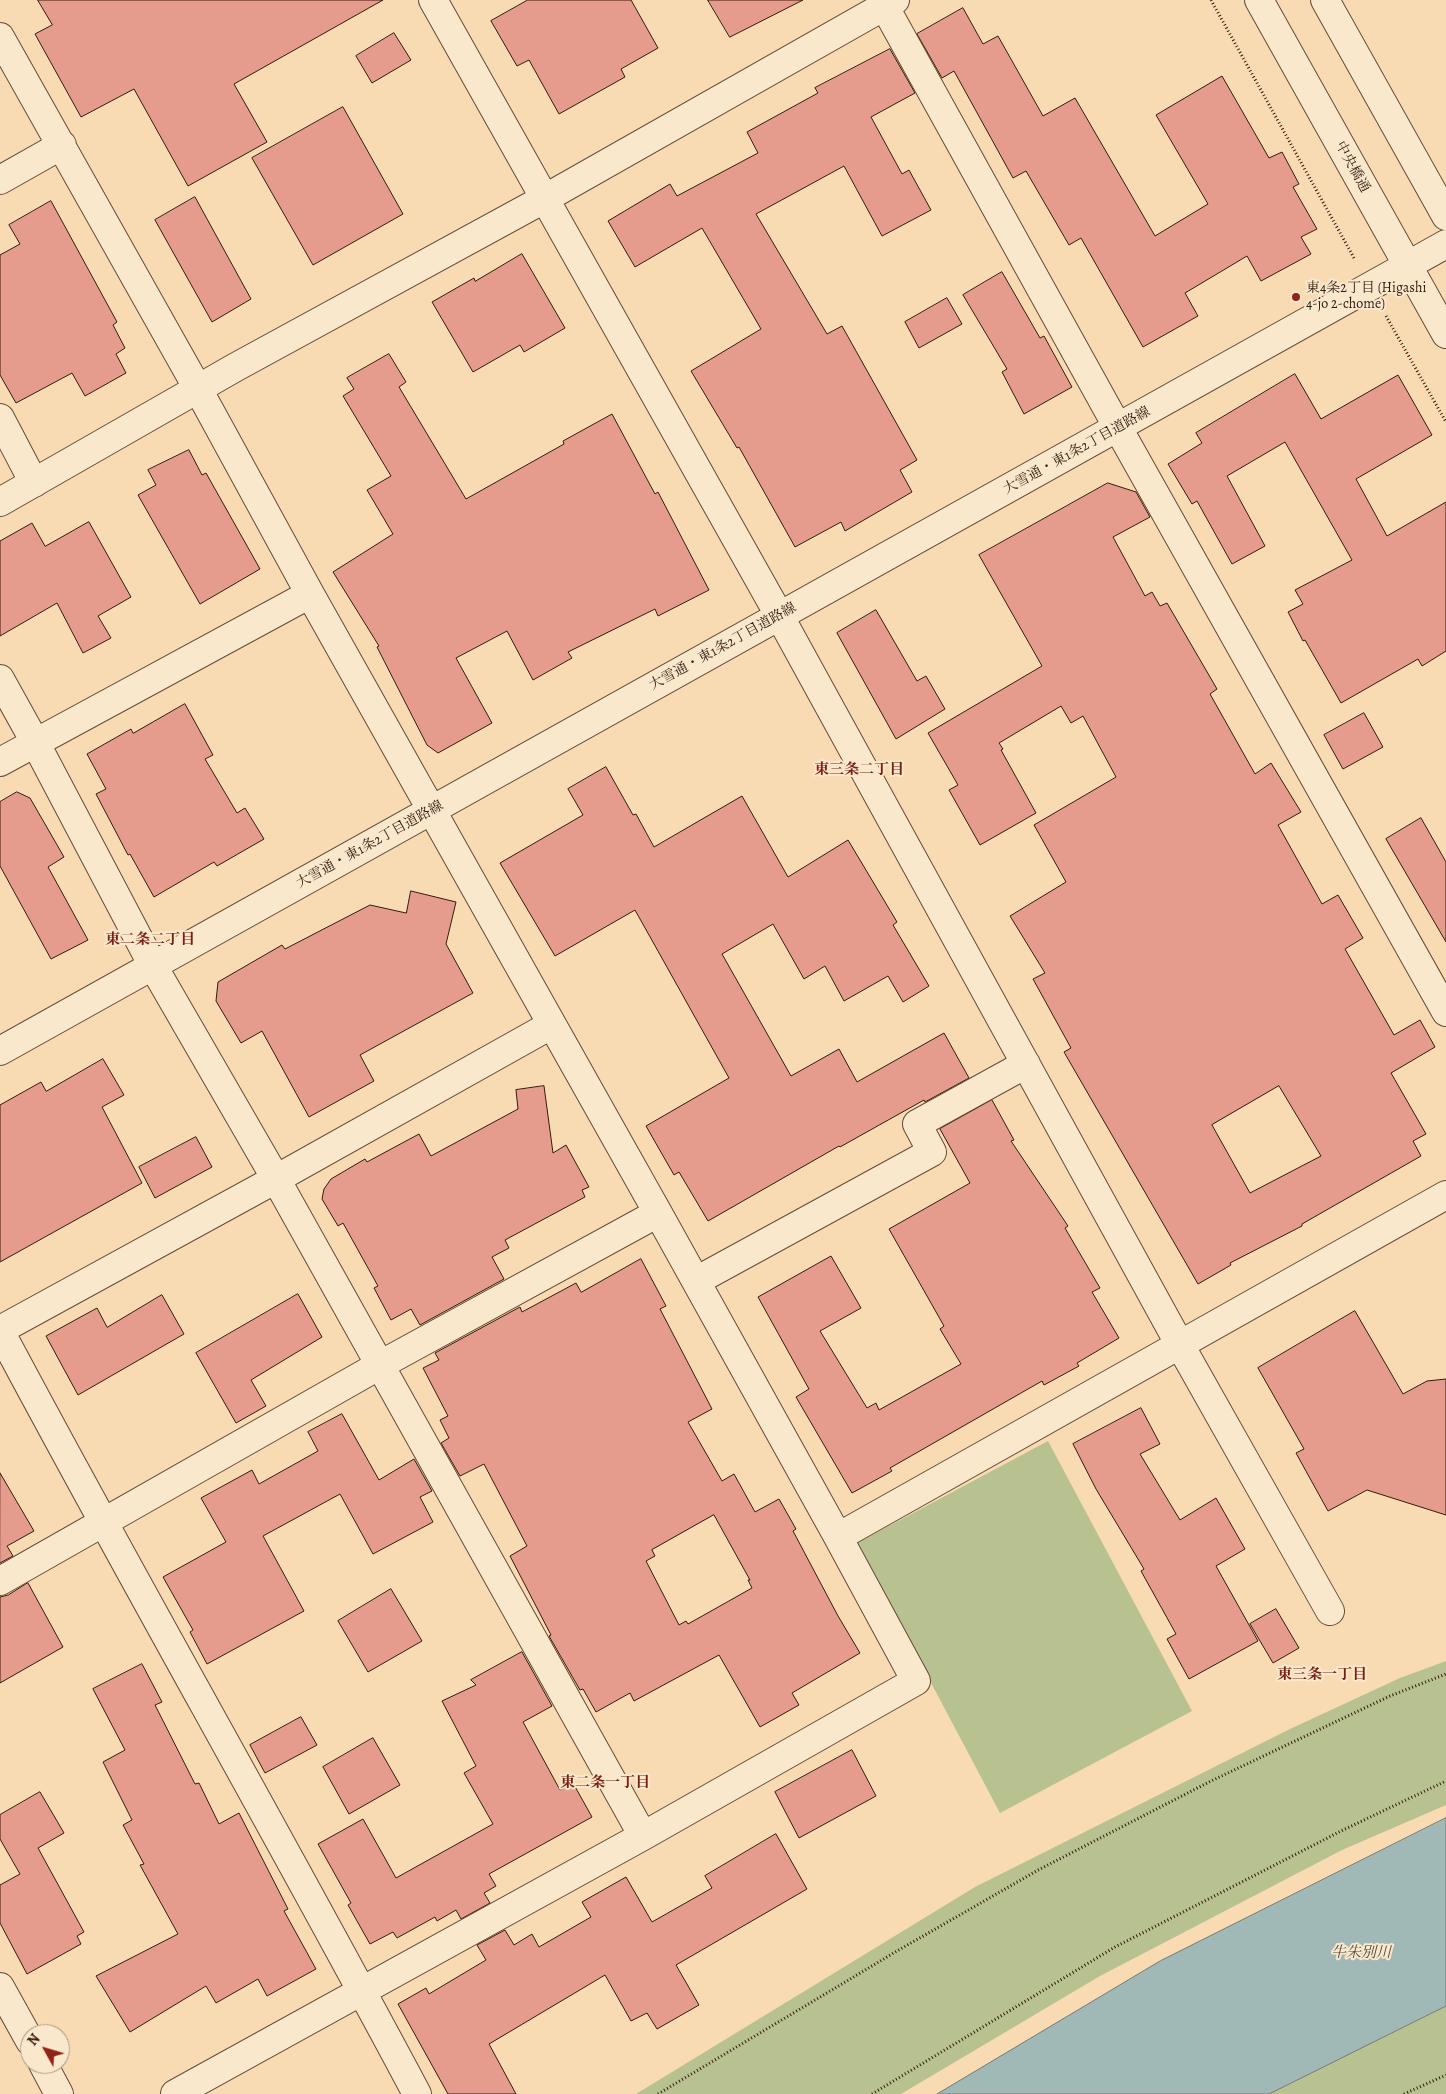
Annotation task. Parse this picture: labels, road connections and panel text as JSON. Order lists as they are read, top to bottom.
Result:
{
  "streets": {
    "street": ["中央橋通", "大雪通・東1条2丁目道路線"]
  },
  "crossings": [
    ["中央橋通", "大雪通・東1条2丁目道路線"]
  ],
  "districts": [
    "東三条二丁目",
    "東二条二丁目",
    "東三条一丁目",
    "東二条一丁目"
  ],
  "water": ["牛朱別川"],
  "places": ["東4条2丁目 (Higashi 4-jo 2-chome)"],
  "north": "top left"
}
